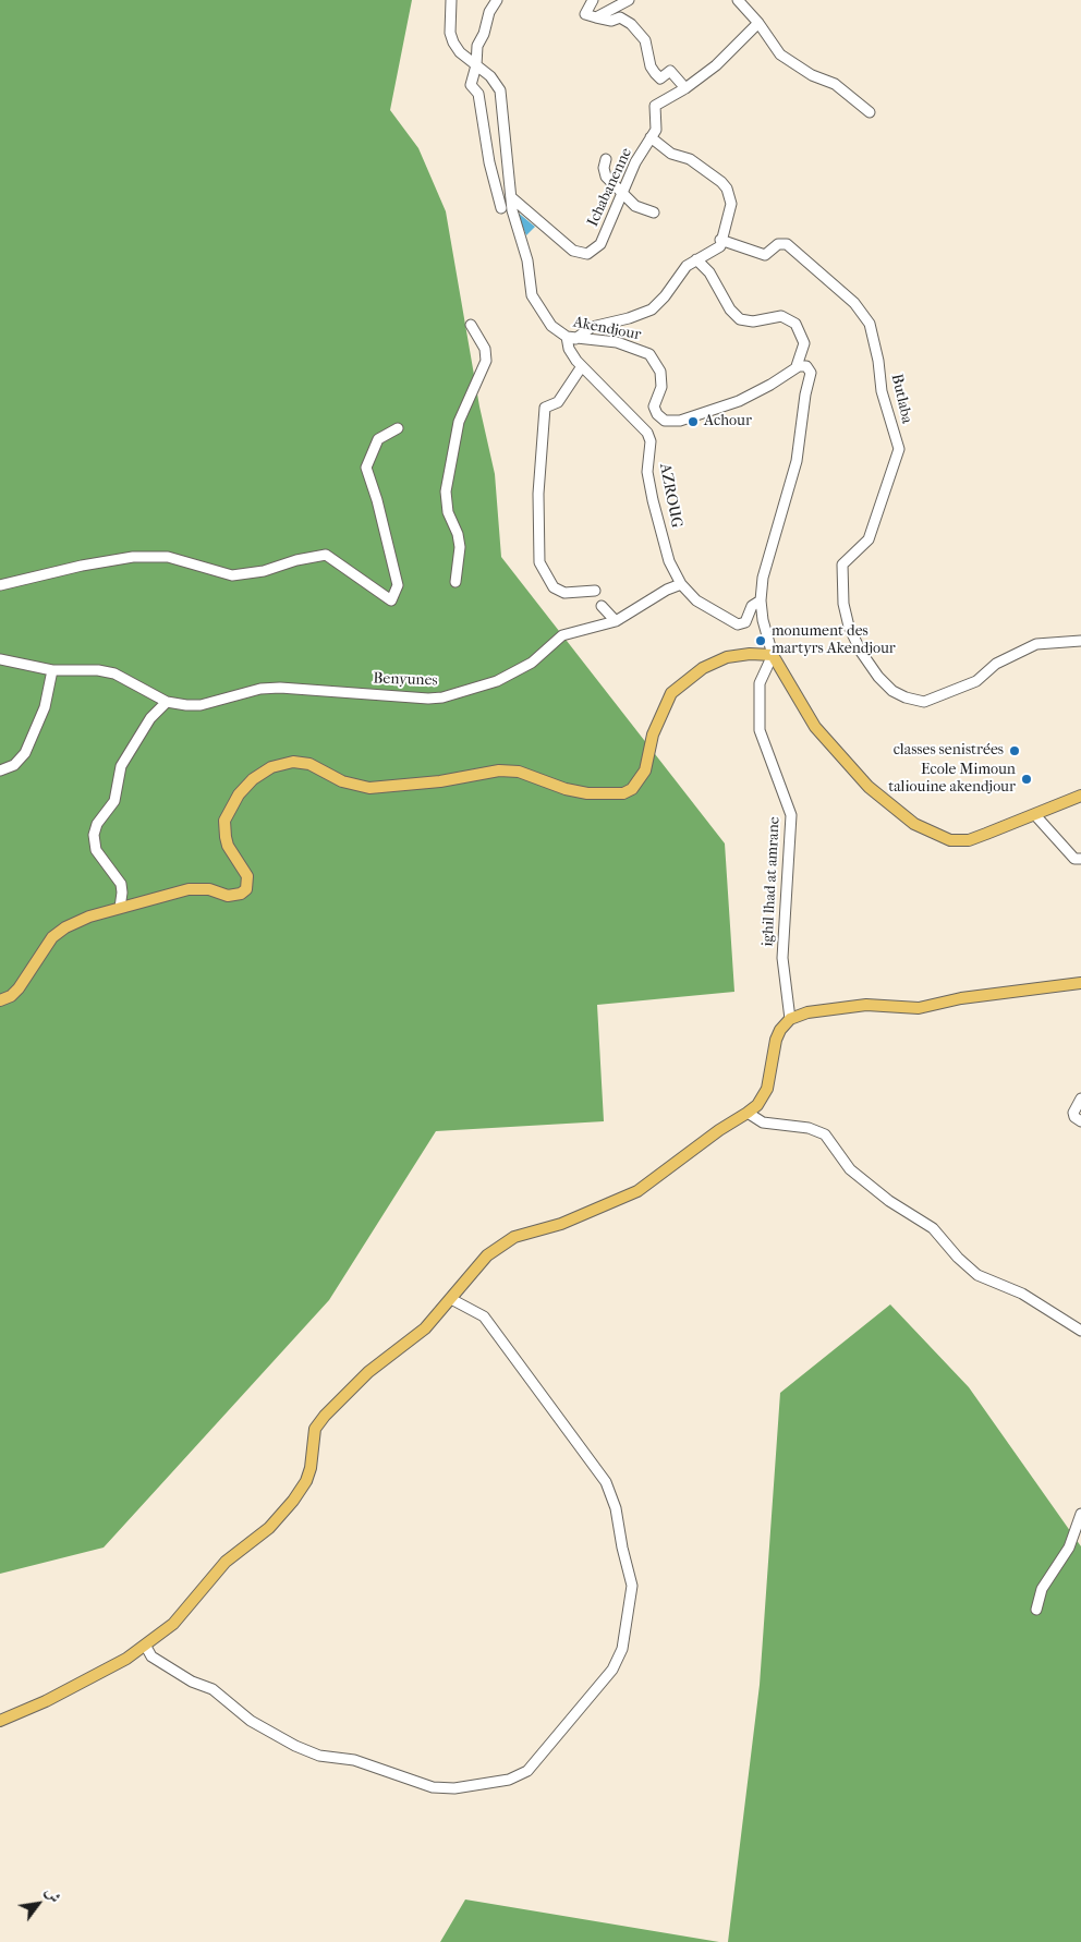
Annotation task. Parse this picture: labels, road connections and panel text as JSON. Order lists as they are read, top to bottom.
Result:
{
  "streets": {
    "street": [
      "Ichabanenne",
      "Akendjour",
      "Butlaba",
      "AZROUG",
      "Benyunes",
      "ighil lhad at amrane"
    ]
  },
  "crossings": [
    ["Ichabanenne", "Akendjour"],
    ["AZROUG", "Benyunes"]
  ],
  "places": [
    "Achour",
    "monument des martyrs Akendjour",
    "classes senistrées",
    "Ecole Mimoun taliouine akendjour"
  ],
  "north": "top right"
}
